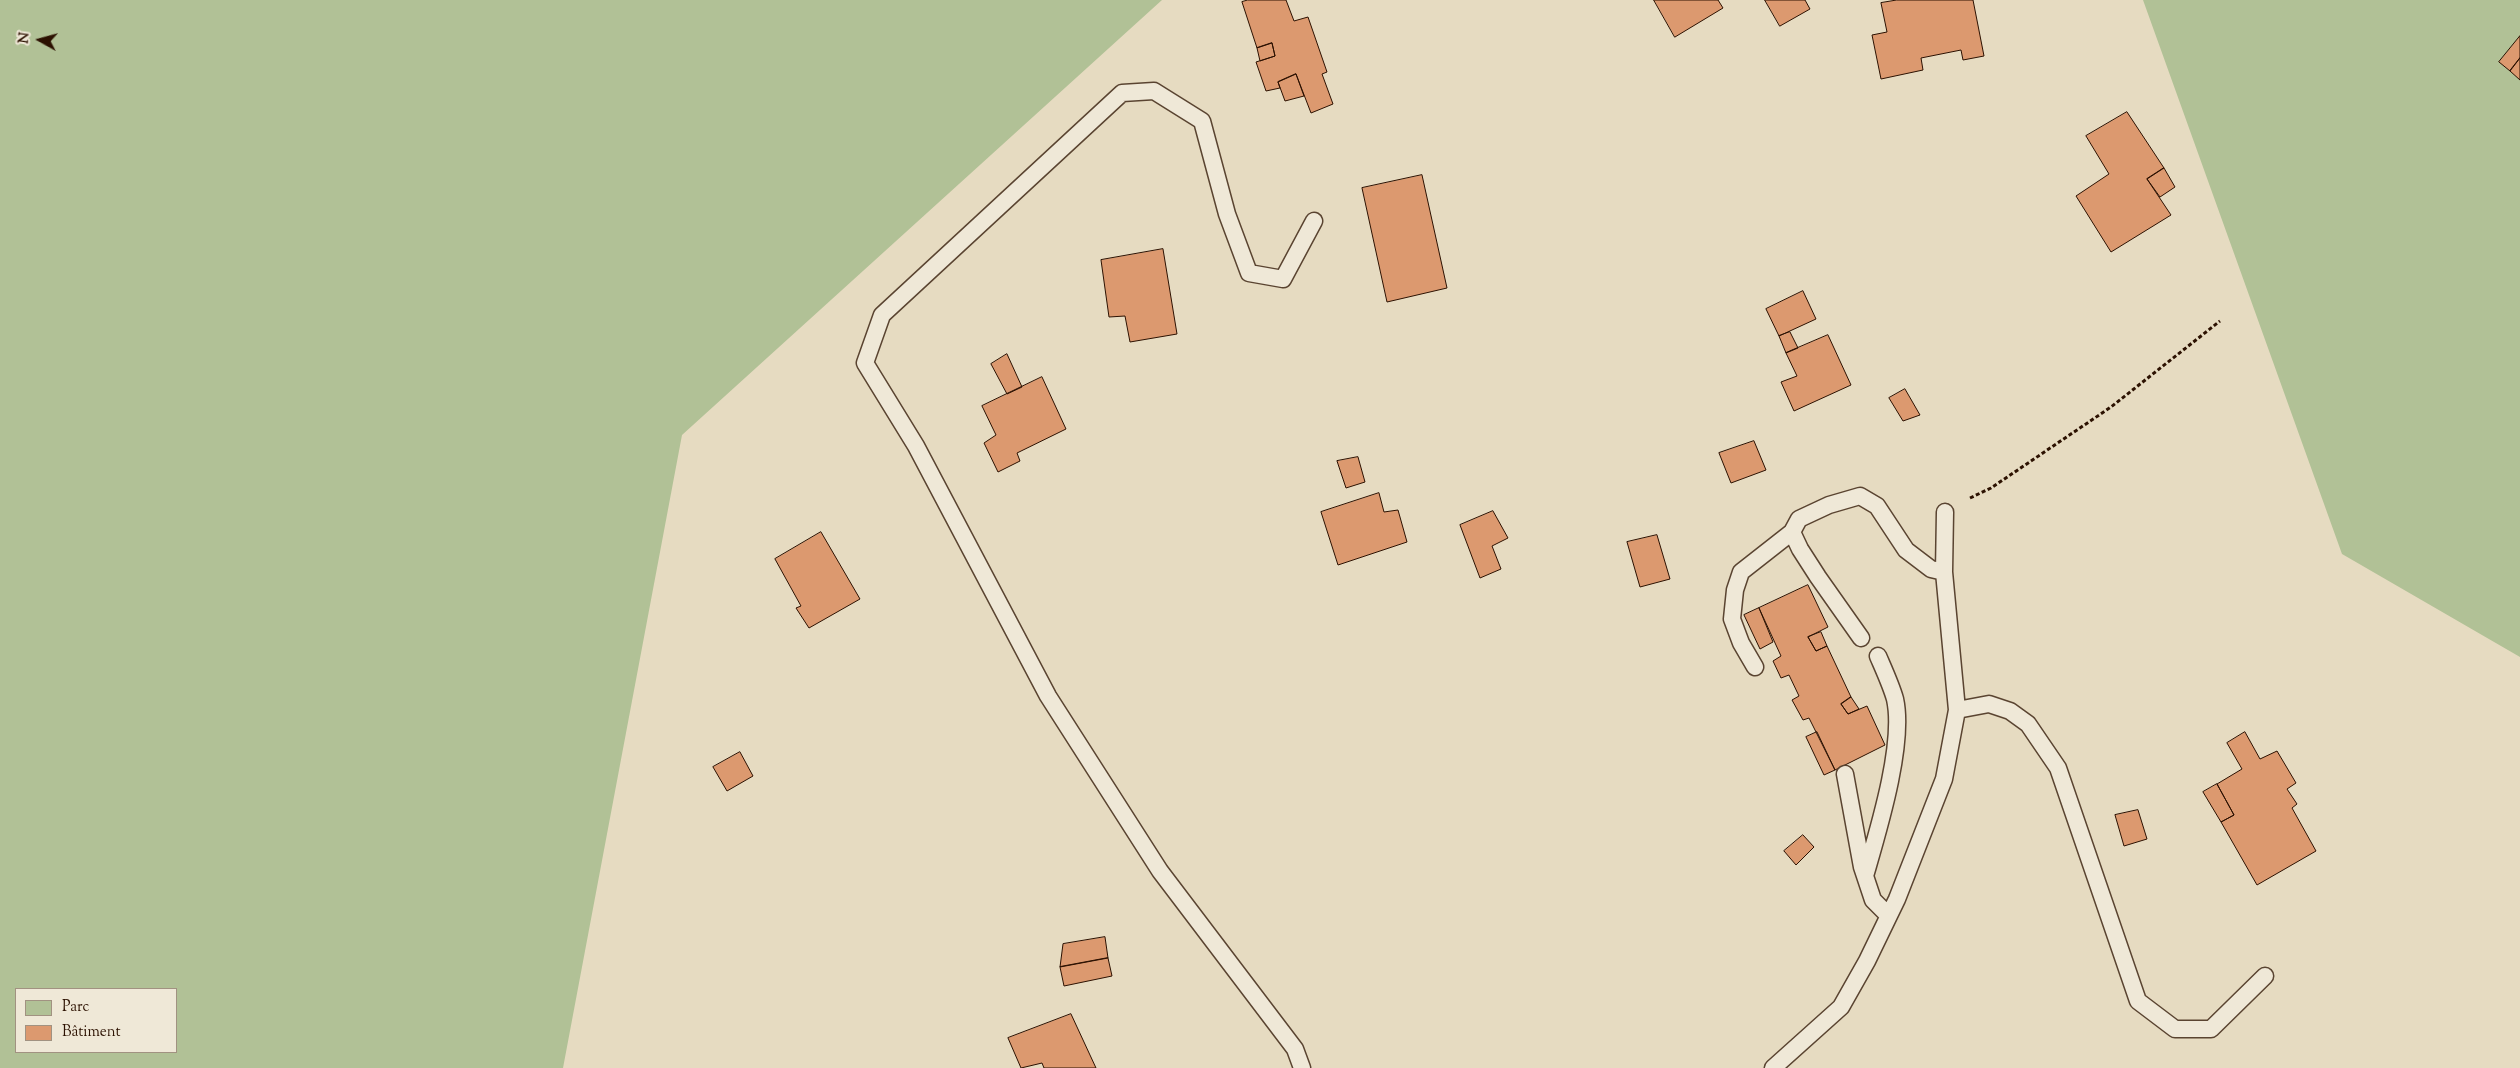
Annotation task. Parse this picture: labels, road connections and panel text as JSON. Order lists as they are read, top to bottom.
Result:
{
  "legend": ["Parc", "Bâtiment"],
  "north": "left"
}
